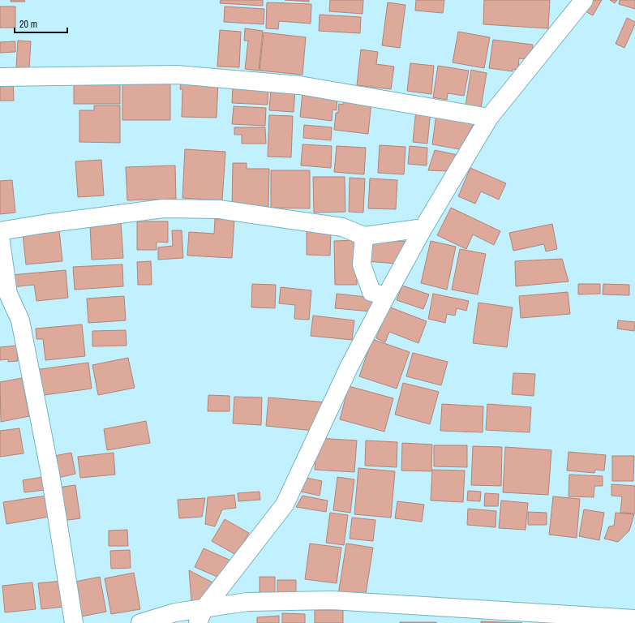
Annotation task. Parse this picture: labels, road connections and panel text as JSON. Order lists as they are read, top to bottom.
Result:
{
  "scale_bar": "20 m"
}
